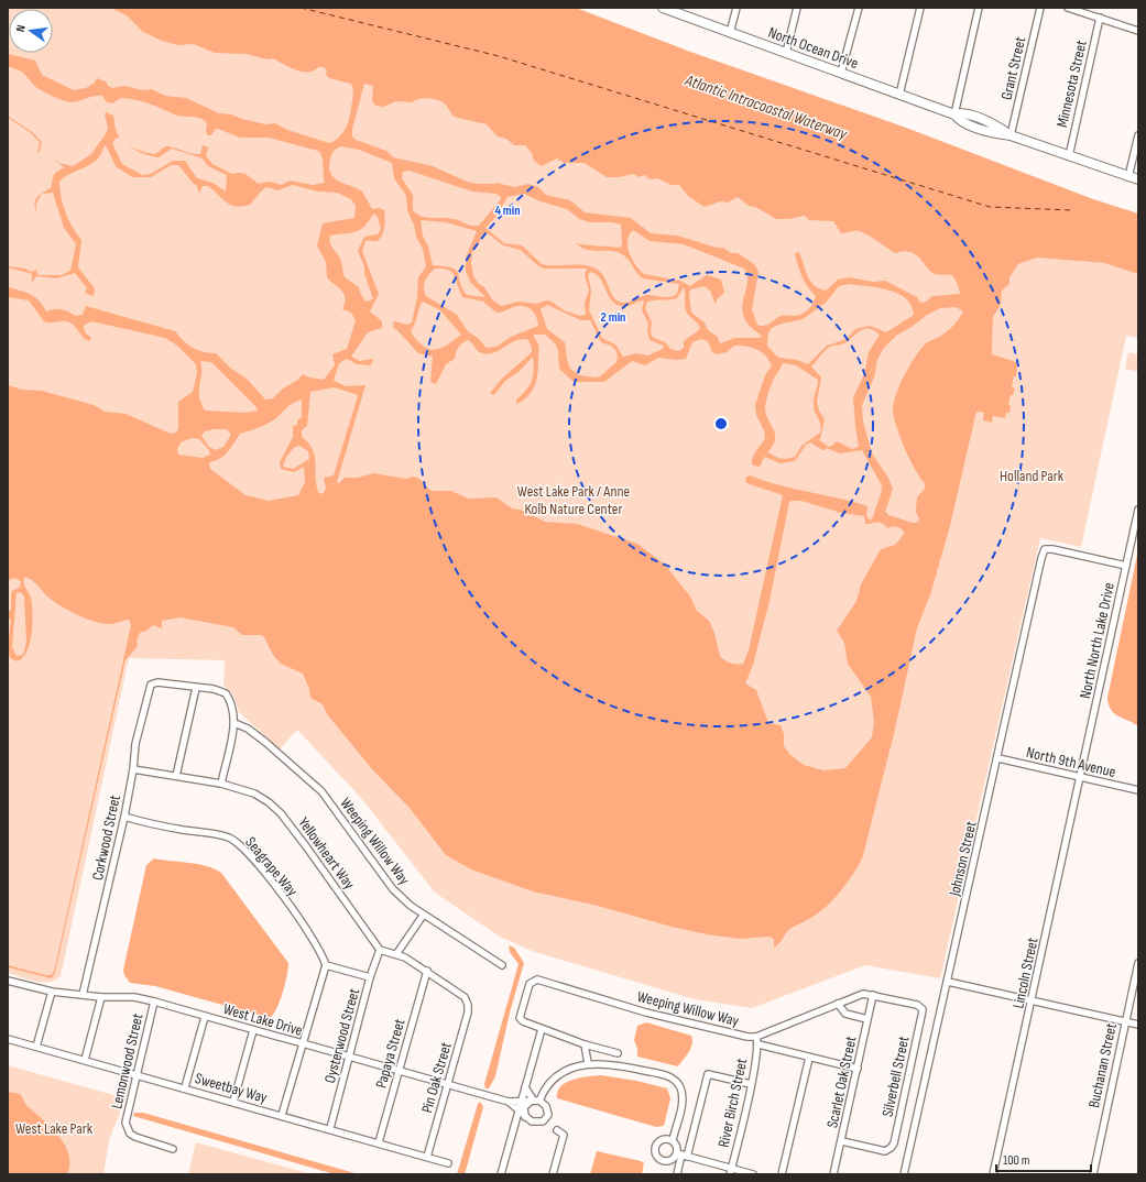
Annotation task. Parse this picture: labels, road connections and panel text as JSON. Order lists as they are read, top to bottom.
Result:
{
  "streets": {
    "main road": ["North Ocean Drive"],
    "street": [
      "Grant Street",
      "Minnesota Street",
      "North North Lake Drive",
      "North 9th Avenue",
      "Corkwood Street",
      "Weeping Willow Way",
      "Yellowheart Way",
      "Johnson Street",
      "Seagrape Way",
      "Lincoln Street",
      "West Lake Drive",
      "Oysterwood Street",
      "Papaya Street",
      "Lemonwood Street",
      "Buchanan Street",
      "Silverbell Street",
      "Pin Oak Street",
      "Scarlet Oak Street",
      "Sweetbay Way",
      "River Birch Street"
    ]
  },
  "crossings": [
    ["North Ocean Drive", "Grant Street"],
    ["North Ocean Drive", "Minnesota Street"],
    ["North North Lake Drive", "North 9th Avenue"],
    ["North North Lake Drive", "Johnson Street"],
    ["North North Lake Drive", "Lincoln Street"],
    ["North 9th Avenue", "Johnson Street"],
    ["North 9th Avenue", "Lincoln Street"],
    ["Corkwood Street", "Yellowheart Way"],
    ["Corkwood Street", "Seagrape Way"],
    ["Corkwood Street", "West Lake Drive"],
    ["Weeping Willow Way", "Silverbell Street"],
    ["Weeping Willow Way", "Scarlet Oak Street"],
    ["Weeping Willow Way", "River Birch Street"],
    ["Yellowheart Way", "Oysterwood Street"],
    ["West Lake Drive", "Oysterwood Street"],
    ["West Lake Drive", "Papaya Street"],
    ["West Lake Drive", "Lemonwood Street"],
    ["West Lake Drive", "Pin Oak Street"],
    ["Oysterwood Street", "Sweetbay Way"],
    ["Papaya Street", "Pin Oak Street"],
    ["Papaya Street", "Sweetbay Way"],
    ["Lemonwood Street", "Sweetbay Way"],
    ["Silverbell Street", "Scarlet Oak Street"],
    ["Pin Oak Street", "Sweetbay Way"]
  ],
  "water": ["Atlantic Intracoastal Waterway"],
  "parks": ["Holland Park", "West Lake Park / Anne Kolb Nature Center", "West Lake Park"],
  "scale_bar": "100 m",
  "north": "left",
  "rings": ["4 min", "2 min"]
}
